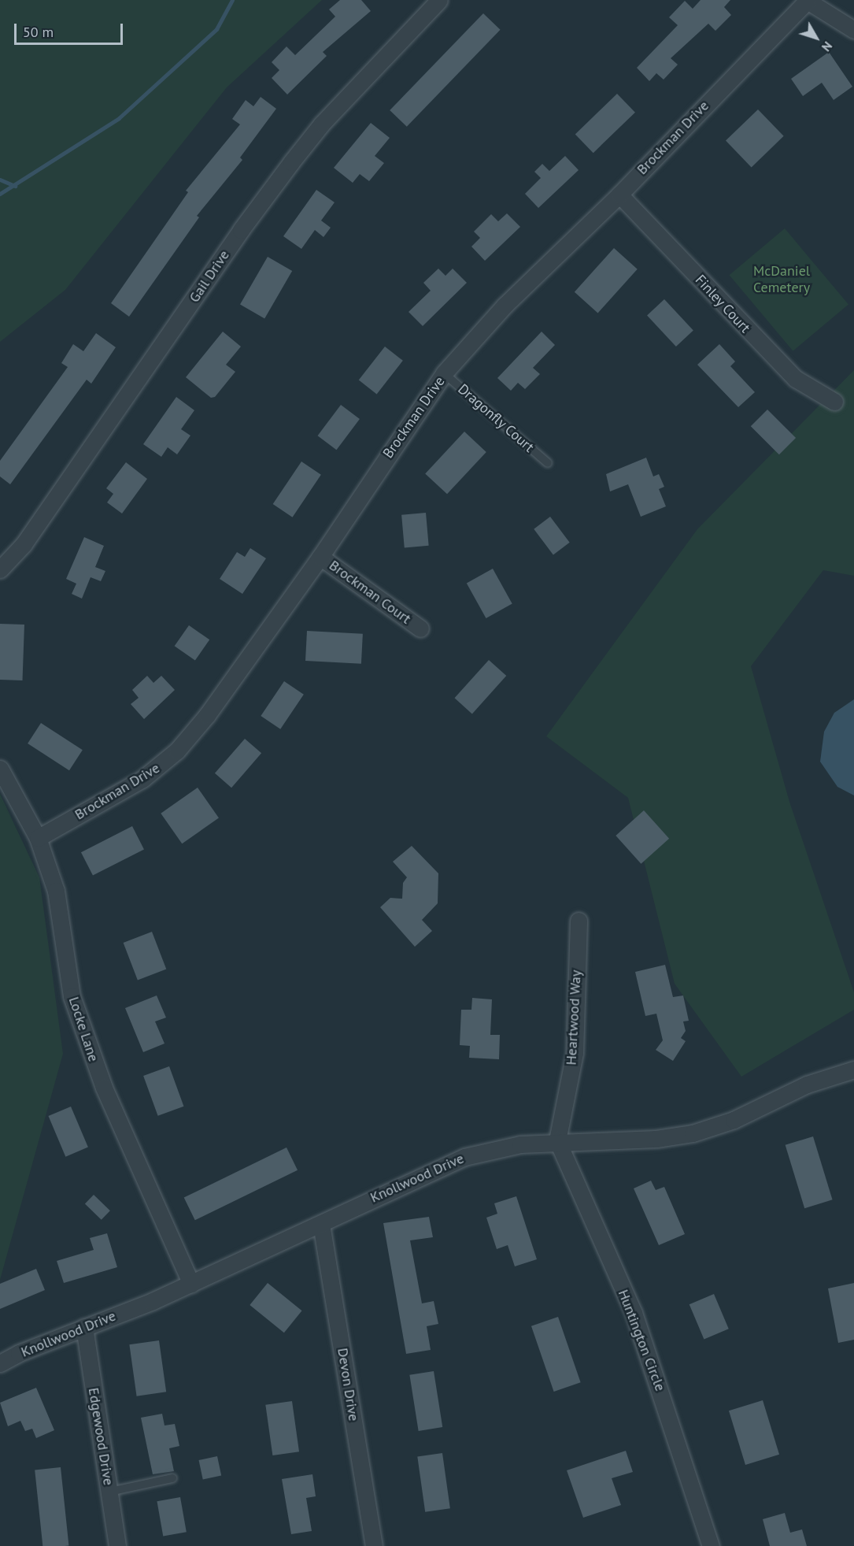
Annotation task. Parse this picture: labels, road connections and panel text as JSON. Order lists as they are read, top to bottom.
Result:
{
  "streets": {
    "street": [
      "Brockman Drive",
      "Gail Drive",
      "Finley Court",
      "Brockman Court",
      "Heartwood Way",
      "Locke Lane",
      "Knollwood Drive",
      "Huntington Circle",
      "Devon Drive",
      "Edgewood Drive"
    ],
    "lane": ["Dragonfly Court"]
  },
  "crossings": [
    ["Brockman Drive", "Finley Court"],
    ["Brockman Drive", "Dragonfly Court"],
    ["Brockman Drive", "Brockman Court"],
    ["Brockman Drive", "Locke Lane"],
    ["Heartwood Way", "Knollwood Drive"],
    ["Heartwood Way", "Huntington Circle"],
    ["Locke Lane", "Knollwood Drive"],
    ["Knollwood Drive", "Huntington Circle"],
    ["Knollwood Drive", "Devon Drive"],
    ["Knollwood Drive", "Edgewood Drive"]
  ],
  "parks": ["McDaniel Cemetery"],
  "scale_bar": "50 m",
  "north": "bottom right"
}
